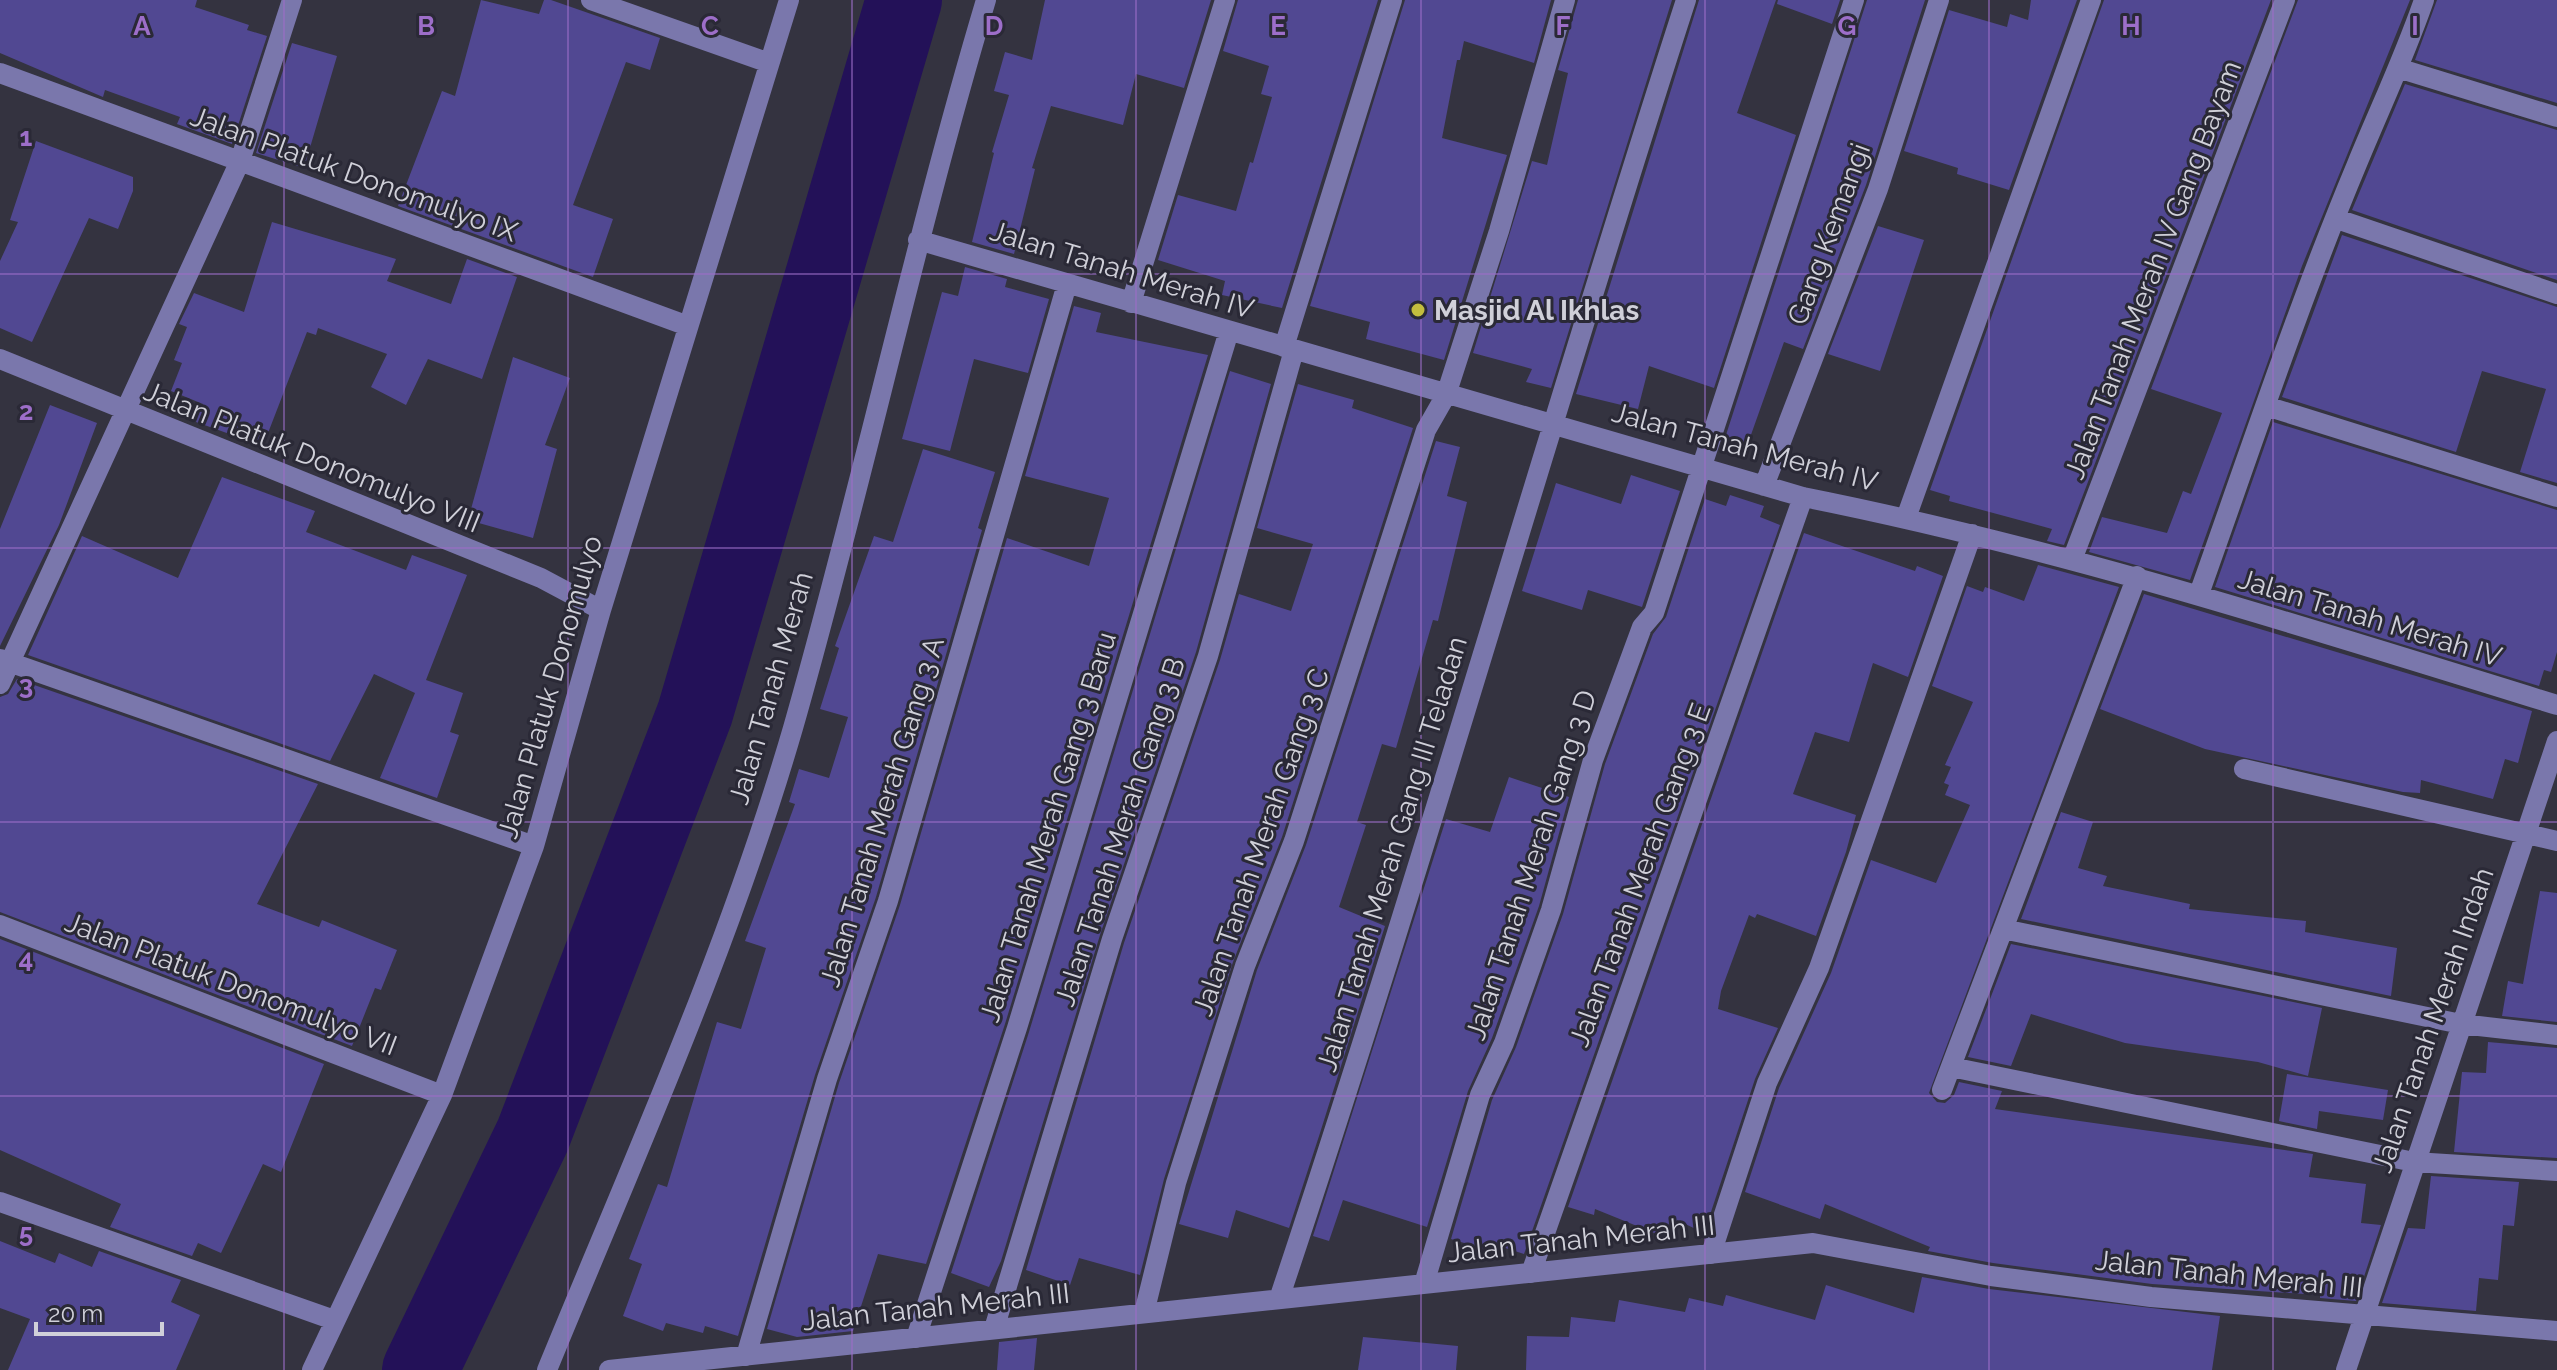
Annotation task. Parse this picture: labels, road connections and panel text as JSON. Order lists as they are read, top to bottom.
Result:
{
  "streets": {
    "street": [
      "Jalan Platuk Donomulyo IX",
      "Gang Kemangi",
      "Jalan Tanah Merah IV",
      "Jalan Tanah Merah IV Gang Bayam",
      "Jalan Platuk Donomulyo VIII",
      "Jalan Platuk Donomulyo",
      "Jalan Tanah Merah",
      "Jalan Tanah Merah Gang 3 A",
      "Jalan Tanah Merah Gang 3 Baru",
      "Jalan Tanah Merah Gang 3 B",
      "Jalan Tanah Merah Gang 3 C",
      "Jalan Tanah Merah Gang III Teladan",
      "Jalan Tanah Merah Gang 3 D",
      "Jalan Tanah Merah Gang 3 E",
      "Jalan Platuk Donomulyo VII",
      "Jalan Tanah Merah Indah",
      "Jalan Tanah Merah III"
    ]
  },
  "crossings": [
    ["Jalan Platuk Donomulyo IX", "Jalan Platuk Donomulyo"],
    ["Gang Kemangi", "Jalan Tanah Merah IV"],
    ["Jalan Tanah Merah IV", "Jalan Tanah Merah IV Gang Bayam"],
    ["Jalan Tanah Merah IV", "Jalan Tanah Merah"],
    ["Jalan Tanah Merah IV", "Jalan Tanah Merah Gang 3 A"],
    ["Jalan Tanah Merah IV", "Jalan Tanah Merah Gang 3 Baru"],
    ["Jalan Tanah Merah IV", "Jalan Tanah Merah Gang 3 B"],
    ["Jalan Tanah Merah IV", "Jalan Tanah Merah Gang 3 C"],
    ["Jalan Tanah Merah IV", "Jalan Tanah Merah Gang III Teladan"],
    ["Jalan Tanah Merah IV", "Jalan Tanah Merah Gang 3 D"],
    ["Jalan Tanah Merah IV", "Jalan Tanah Merah Gang 3 E"],
    ["Jalan Platuk Donomulyo VIII", "Jalan Platuk Donomulyo"],
    ["Jalan Platuk Donomulyo", "Jalan Platuk Donomulyo VII"],
    ["Jalan Tanah Merah Gang 3 A", "Jalan Tanah Merah III"],
    ["Jalan Tanah Merah Gang 3 Baru", "Jalan Tanah Merah III"],
    ["Jalan Tanah Merah Gang 3 B", "Jalan Tanah Merah III"],
    ["Jalan Tanah Merah Gang 3 C", "Jalan Tanah Merah III"],
    ["Jalan Tanah Merah Gang III Teladan", "Jalan Tanah Merah III"],
    ["Jalan Tanah Merah Gang 3 D", "Jalan Tanah Merah III"],
    ["Jalan Tanah Merah Gang 3 E", "Jalan Tanah Merah III"],
    ["Jalan Tanah Merah Indah", "Jalan Tanah Merah III"]
  ],
  "places": ["Masjid Al Ikhlas"],
  "scale_bar": "20 m",
  "grid": {
    "columns": [
      "A",
      "B",
      "C",
      "D",
      "E",
      "F",
      "G",
      "H",
      "I"
    ],
    "rows": [
      "1",
      "2",
      "3",
      "4",
      "5"
    ]
  }
}
